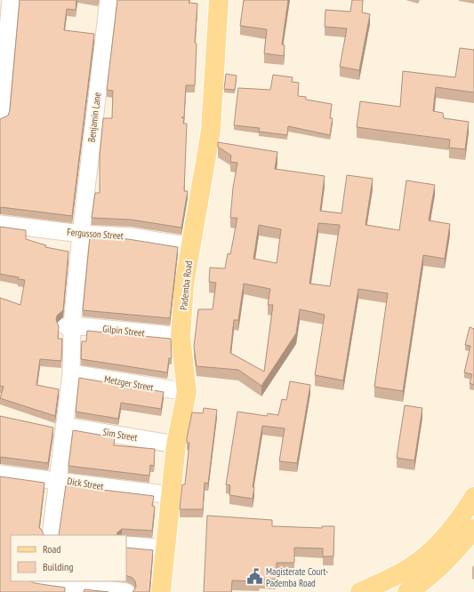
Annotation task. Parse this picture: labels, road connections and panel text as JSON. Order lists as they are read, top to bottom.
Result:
{
  "streets": {
    "main road": ["Pademba Road"],
    "street": [
      "Benjamin Lane",
      "Fergusson Street",
      "Gilpin Street",
      "Metzger Street",
      "Sim Street",
      "Dick Street"
    ]
  },
  "crossings": [
    ["Benjamin Lane", "Fergusson Street"],
    ["Benjamin Lane", "Gilpin Street"],
    ["Benjamin Lane", "Metzger Street"],
    ["Benjamin Lane", "Sim Street"],
    ["Benjamin Lane", "Dick Street"],
    ["Fergusson Street", "Pademba Road"],
    ["Pademba Road", "Gilpin Street"],
    ["Pademba Road", "Metzger Street"],
    ["Pademba Road", "Sim Street"],
    ["Pademba Road", "Dick Street"]
  ],
  "places": {
    "public building": ["Magisterate Court- Pademba Road"]
  },
  "legend": ["Road", "Building"]
}
